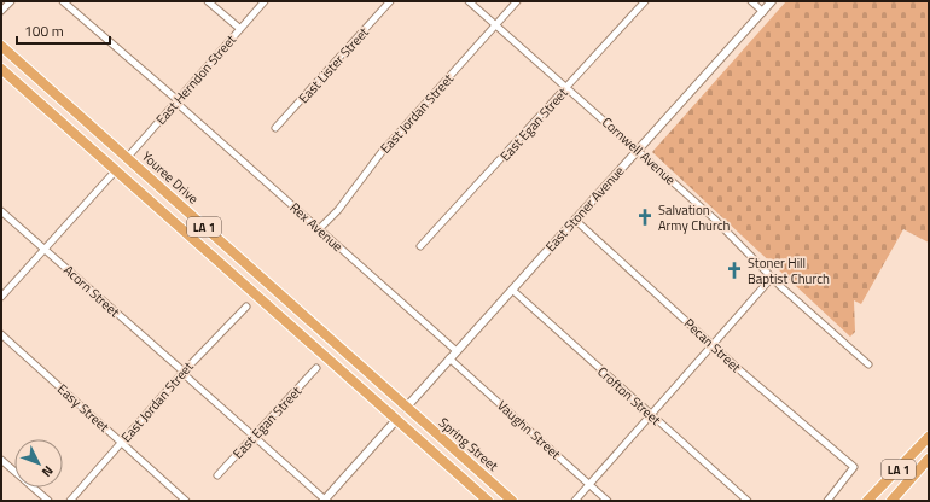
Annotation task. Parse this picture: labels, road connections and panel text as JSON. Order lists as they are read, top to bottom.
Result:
{
  "streets": {
    "main road": ["Youree Drive", "LA 1", "Spring Street"],
    "street": [
      "East Lister Street",
      "East Herndon Street",
      "East Jordan Street",
      "East Egan Street",
      "Cornwell Avenue",
      "East Stoner Avenue",
      "Rex Avenue",
      "Acorn Street",
      "Pecan Street",
      "Crofton Street",
      "Easy Street",
      "Vaughn Street"
    ]
  },
  "crossings": [
    ["East Herndon Street", "Youree Drive"],
    ["East Herndon Street", "Rex Avenue"],
    ["East Jordan Street", "Cornwell Avenue"],
    ["East Jordan Street", "Rex Avenue"],
    ["East Jordan Street", "Acorn Street"],
    ["East Jordan Street", "Easy Street"],
    ["East Egan Street", "Cornwell Avenue"],
    ["East Egan Street", "Acorn Street"],
    ["Cornwell Avenue", "East Stoner Avenue"],
    ["Youree Drive", "East Stoner Avenue"],
    ["Youree Drive", "Spring Street"],
    ["East Stoner Avenue", "Rex Avenue"],
    ["East Stoner Avenue", "Pecan Street"],
    ["East Stoner Avenue", "Crofton Street"],
    ["East Stoner Avenue", "Vaughn Street"],
    ["East Stoner Avenue", "Spring Street"]
  ],
  "places": {
    "church": ["Salvation Army Church", "Stoner Hill Baptist Church"]
  },
  "scale_bar": "100 m",
  "north": "bottom right"
}
